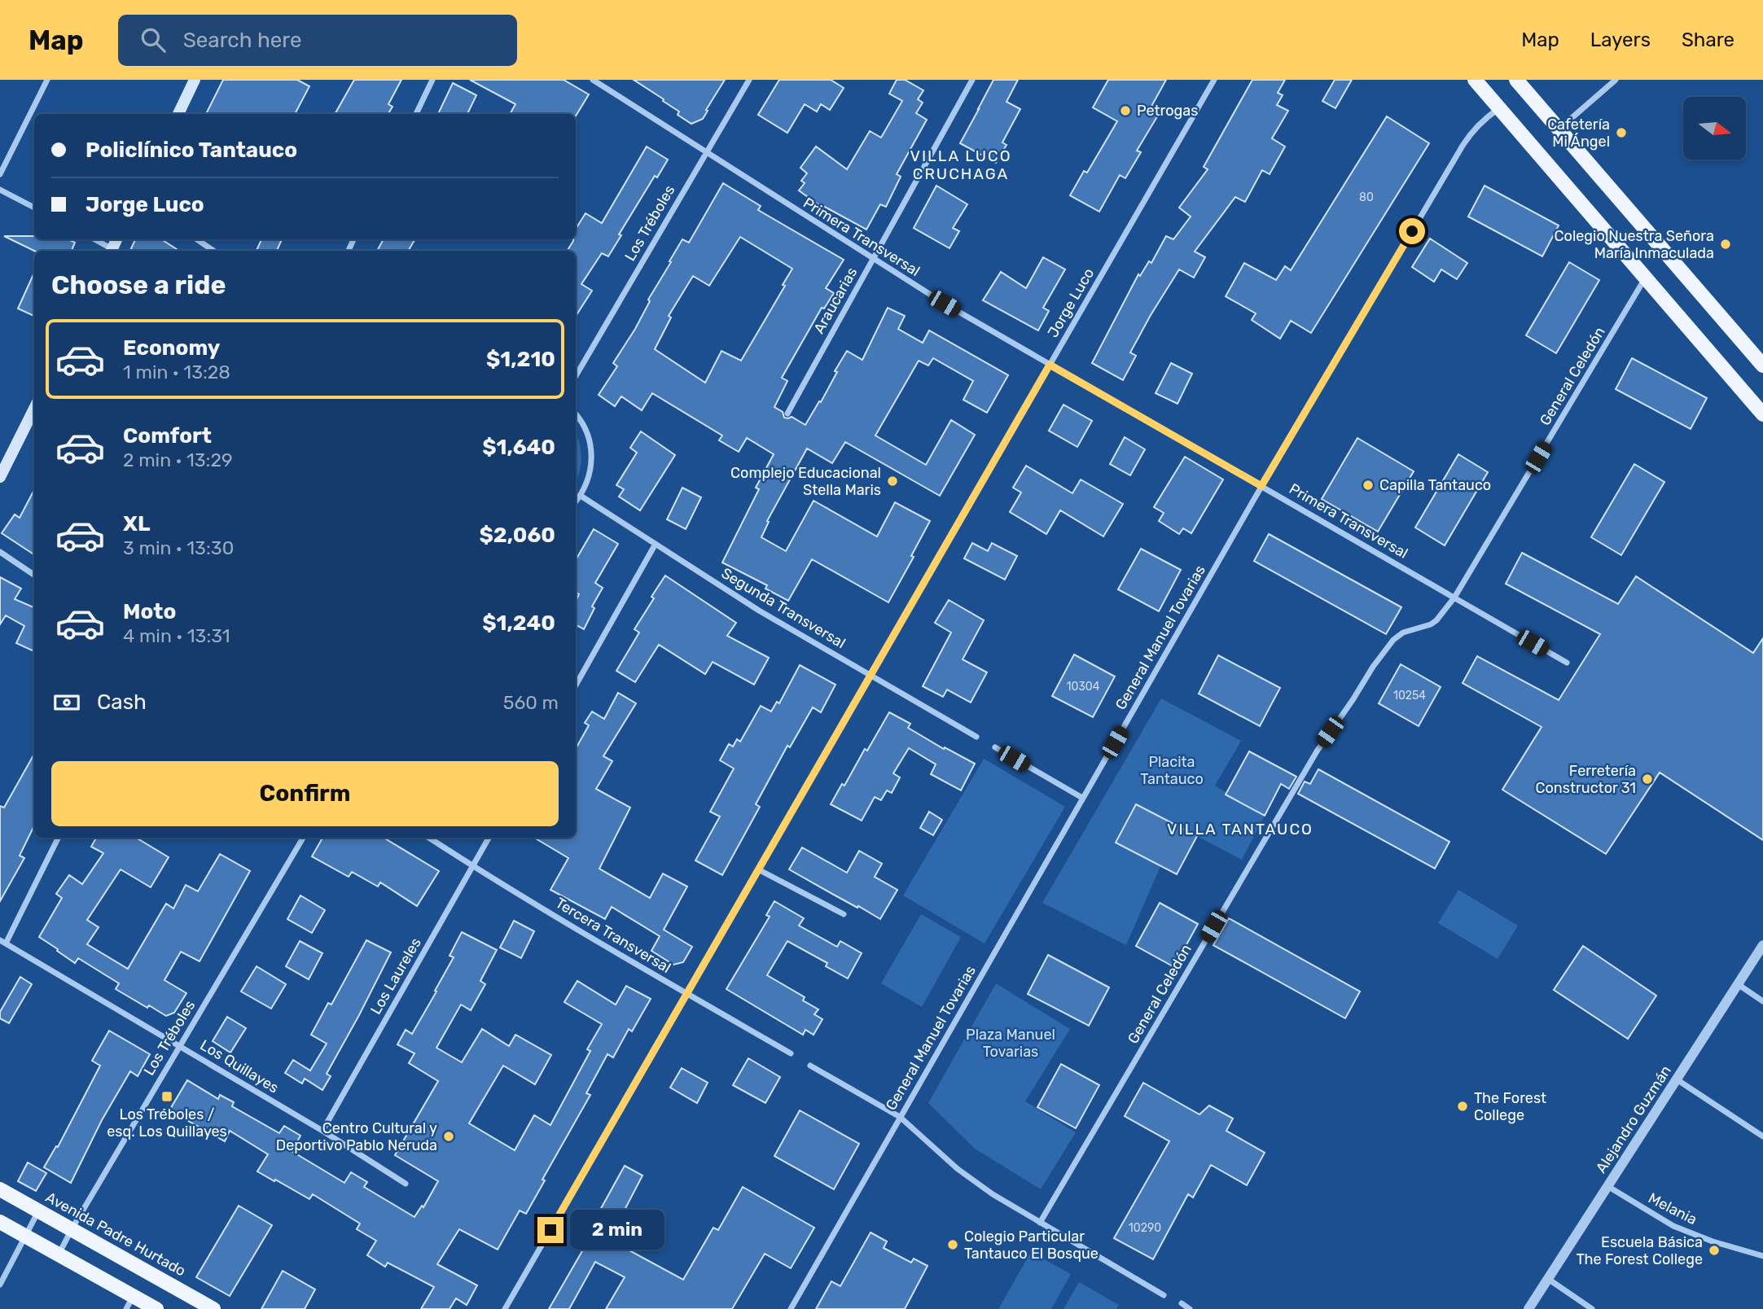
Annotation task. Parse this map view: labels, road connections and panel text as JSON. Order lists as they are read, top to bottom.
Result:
{
  "streets": {
    "main road": ["Avenida Padre Hurtado"],
    "street": [
      "Los Tréboles",
      "Primera Transversal",
      "Araucarias",
      "Jorge Luco",
      "General Celedón",
      "Segunda Transversal",
      "General Manuel Tovarias",
      "Tercera Transversal",
      "Los Laureles",
      "Los Quillayes",
      "Alejandro Guzmán",
      "Melania"
    ]
  },
  "crossings": [
    ["Los Tréboles", "Primera Transversal"],
    ["Los Tréboles", "Los Quillayes"],
    ["Los Tréboles", "Avenida Padre Hurtado"],
    ["Primera Transversal", "Araucarias"],
    ["Primera Transversal", "Jorge Luco"],
    ["Primera Transversal", "General Celedón"],
    ["Primera Transversal", "General Manuel Tovarias"],
    ["Jorge Luco", "Segunda Transversal"],
    ["Jorge Luco", "Tercera Transversal"],
    ["Tercera Transversal", "Los Laureles"],
    ["Los Laureles", "Los Quillayes"],
    ["Alejandro Guzmán", "Melania"]
  ],
  "districts": ["VILLA LUCO CRUCHAGA", "VILLA TANTAUCO"],
  "parks": ["Placita Tantauco", "Plaza Manuel Tovarias"],
  "places": {
    "other": [
      "Petrogas",
      "Cafetería Mi Ángel",
      "Colegio Nuestra Señora María Inmaculada",
      "Complejo Educacional Stella Maris",
      "Capilla Tantauco",
      "Ferretería Constructor 31",
      "The Forest College",
      "Centro Cultural y Deportivo Pablo Neruda",
      "Colegio Particular Tantauco El Bosque",
      "Escuela Básica The Forest College"
    ],
    "transit": ["Los Tréboles / esq. Los Quillayes"]
  },
  "house_numbers": [
    "80",
    "10304",
    "10254",
    "10290"
  ],
  "north": "right",
  "page": {
    "header": "Map",
    "search": "Search here",
    "nav": ["Map", "Layers", "Share"],
    "banner": ["Policlínico Tantauco", "Jorge Luco"],
    "heading": "Choose a ride",
    "list": [
      {
        "name": "Economy",
        "note": "1 min · 13:28",
        "value": "$1,210"
      },
      {
        "name": "Comfort",
        "note": "2 min · 13:29",
        "value": "$1,640"
      },
      {
        "name": "XL",
        "note": "3 min · 13:30",
        "value": "$2,060"
      },
      {
        "name": "Moto",
        "note": "4 min · 13:31",
        "value": "$1,240"
      }
    ],
    "pay": ["Cash", "560 m"],
    "buttons": "Confirm",
    "bubble": "2 min"
  }
}
